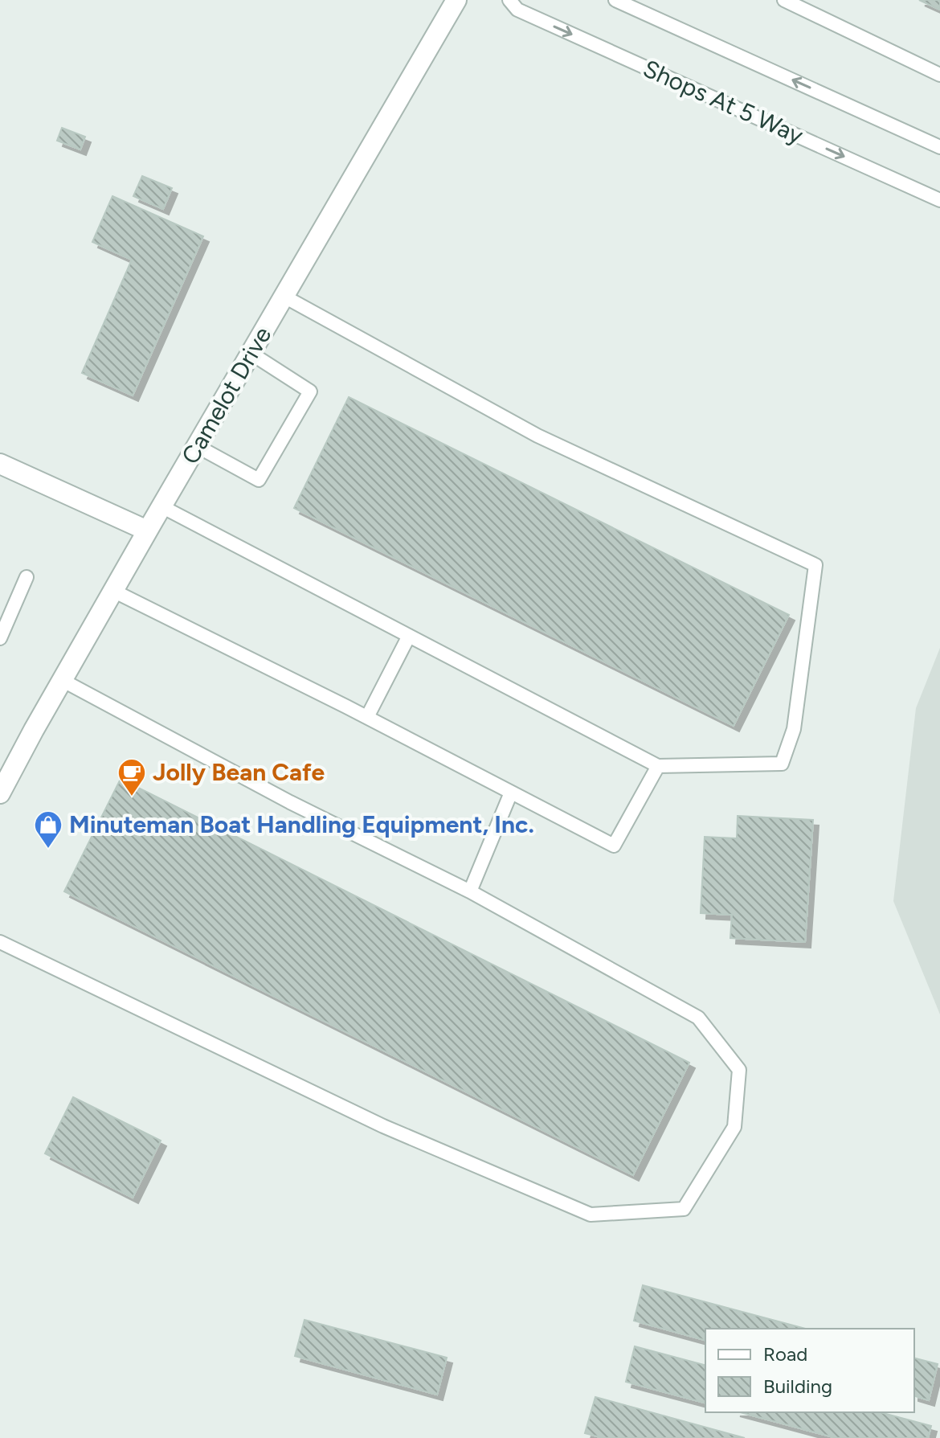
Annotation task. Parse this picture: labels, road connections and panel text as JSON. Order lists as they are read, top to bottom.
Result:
{
  "streets": {
    "street": ["Camelot Drive"],
    "lane": ["Shops At 5 Way"]
  },
  "places": {
    "cafe": ["Jolly Bean Cafe"],
    "shop": ["Minuteman Boat Handling Equipment, Inc."]
  },
  "legend": ["Road", "Building"]
}
